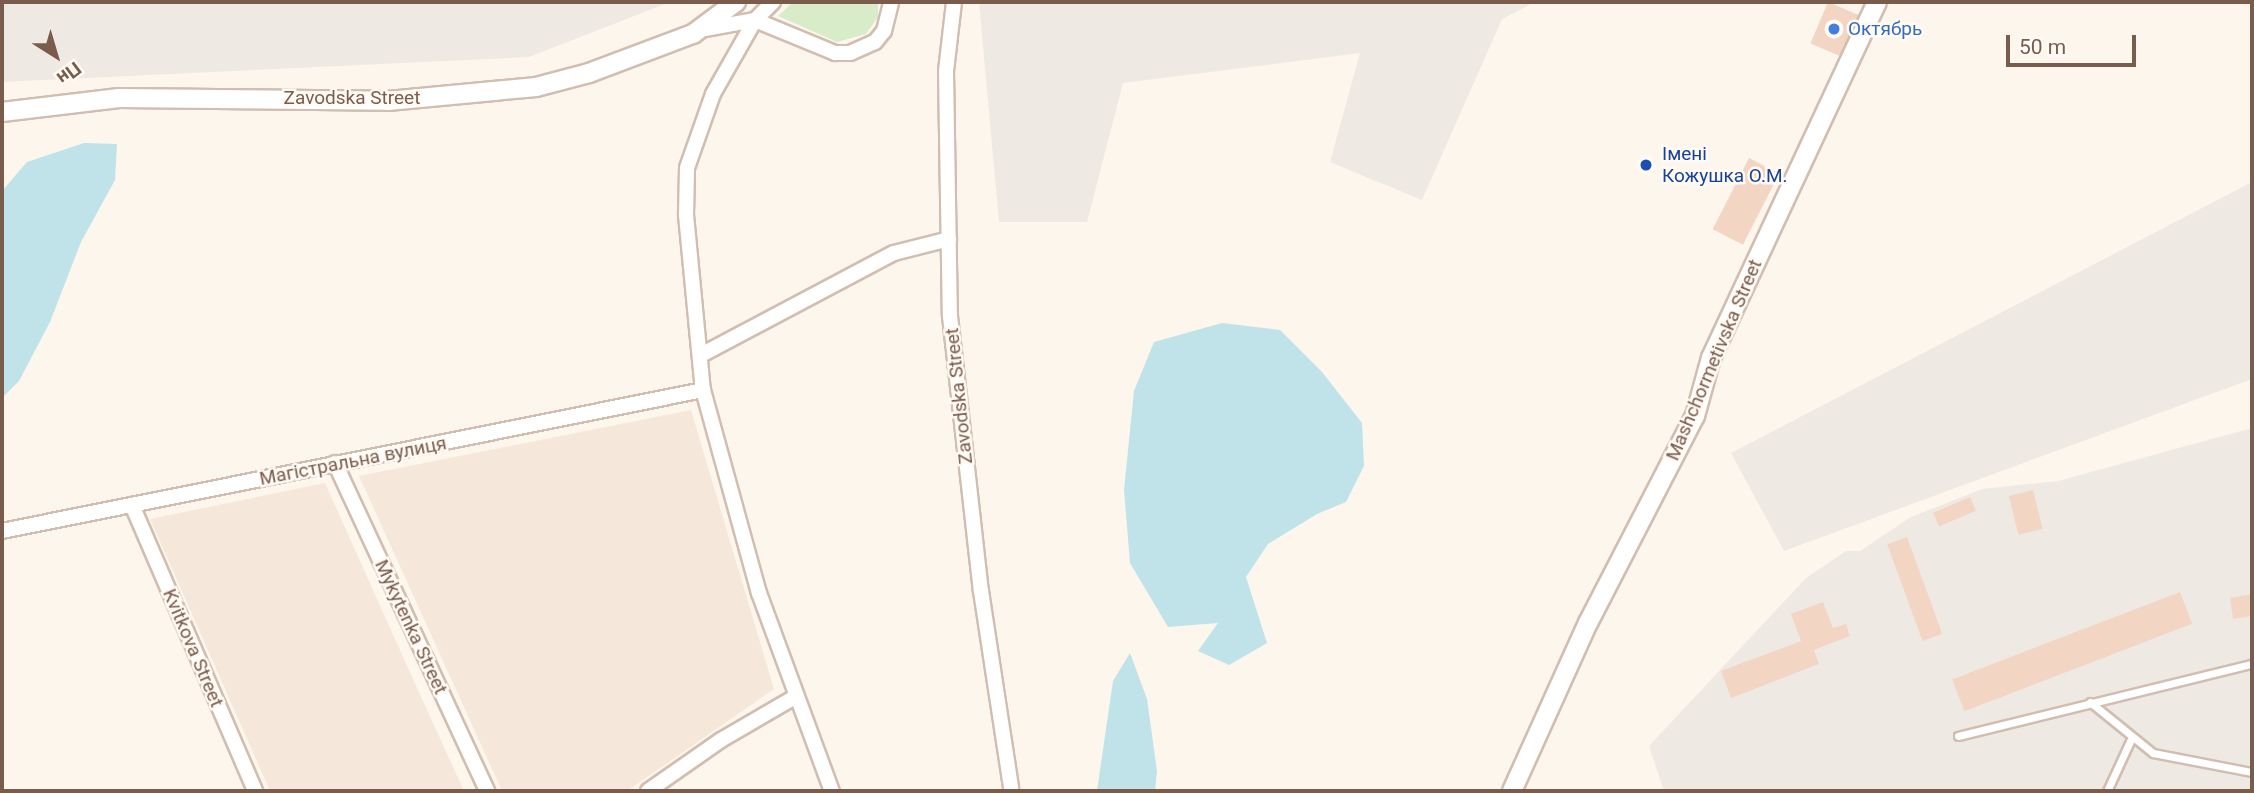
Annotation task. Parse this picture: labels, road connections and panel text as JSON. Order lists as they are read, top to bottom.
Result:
{
  "streets": {
    "street": [
      "Zavodska Street",
      "Mashchormetivska Street",
      "Магістральна вулиця",
      "Mykytenka Street",
      "Kvitkova Street"
    ]
  },
  "crossings": [
    ["Магістральна вулиця", "Mykytenka Street"],
    ["Магістральна вулиця", "Kvitkova Street"]
  ],
  "places": ["Октябрь", "Імені Кожушка О.М."],
  "scale_bar": "50 m",
  "north": "bottom right"
}
